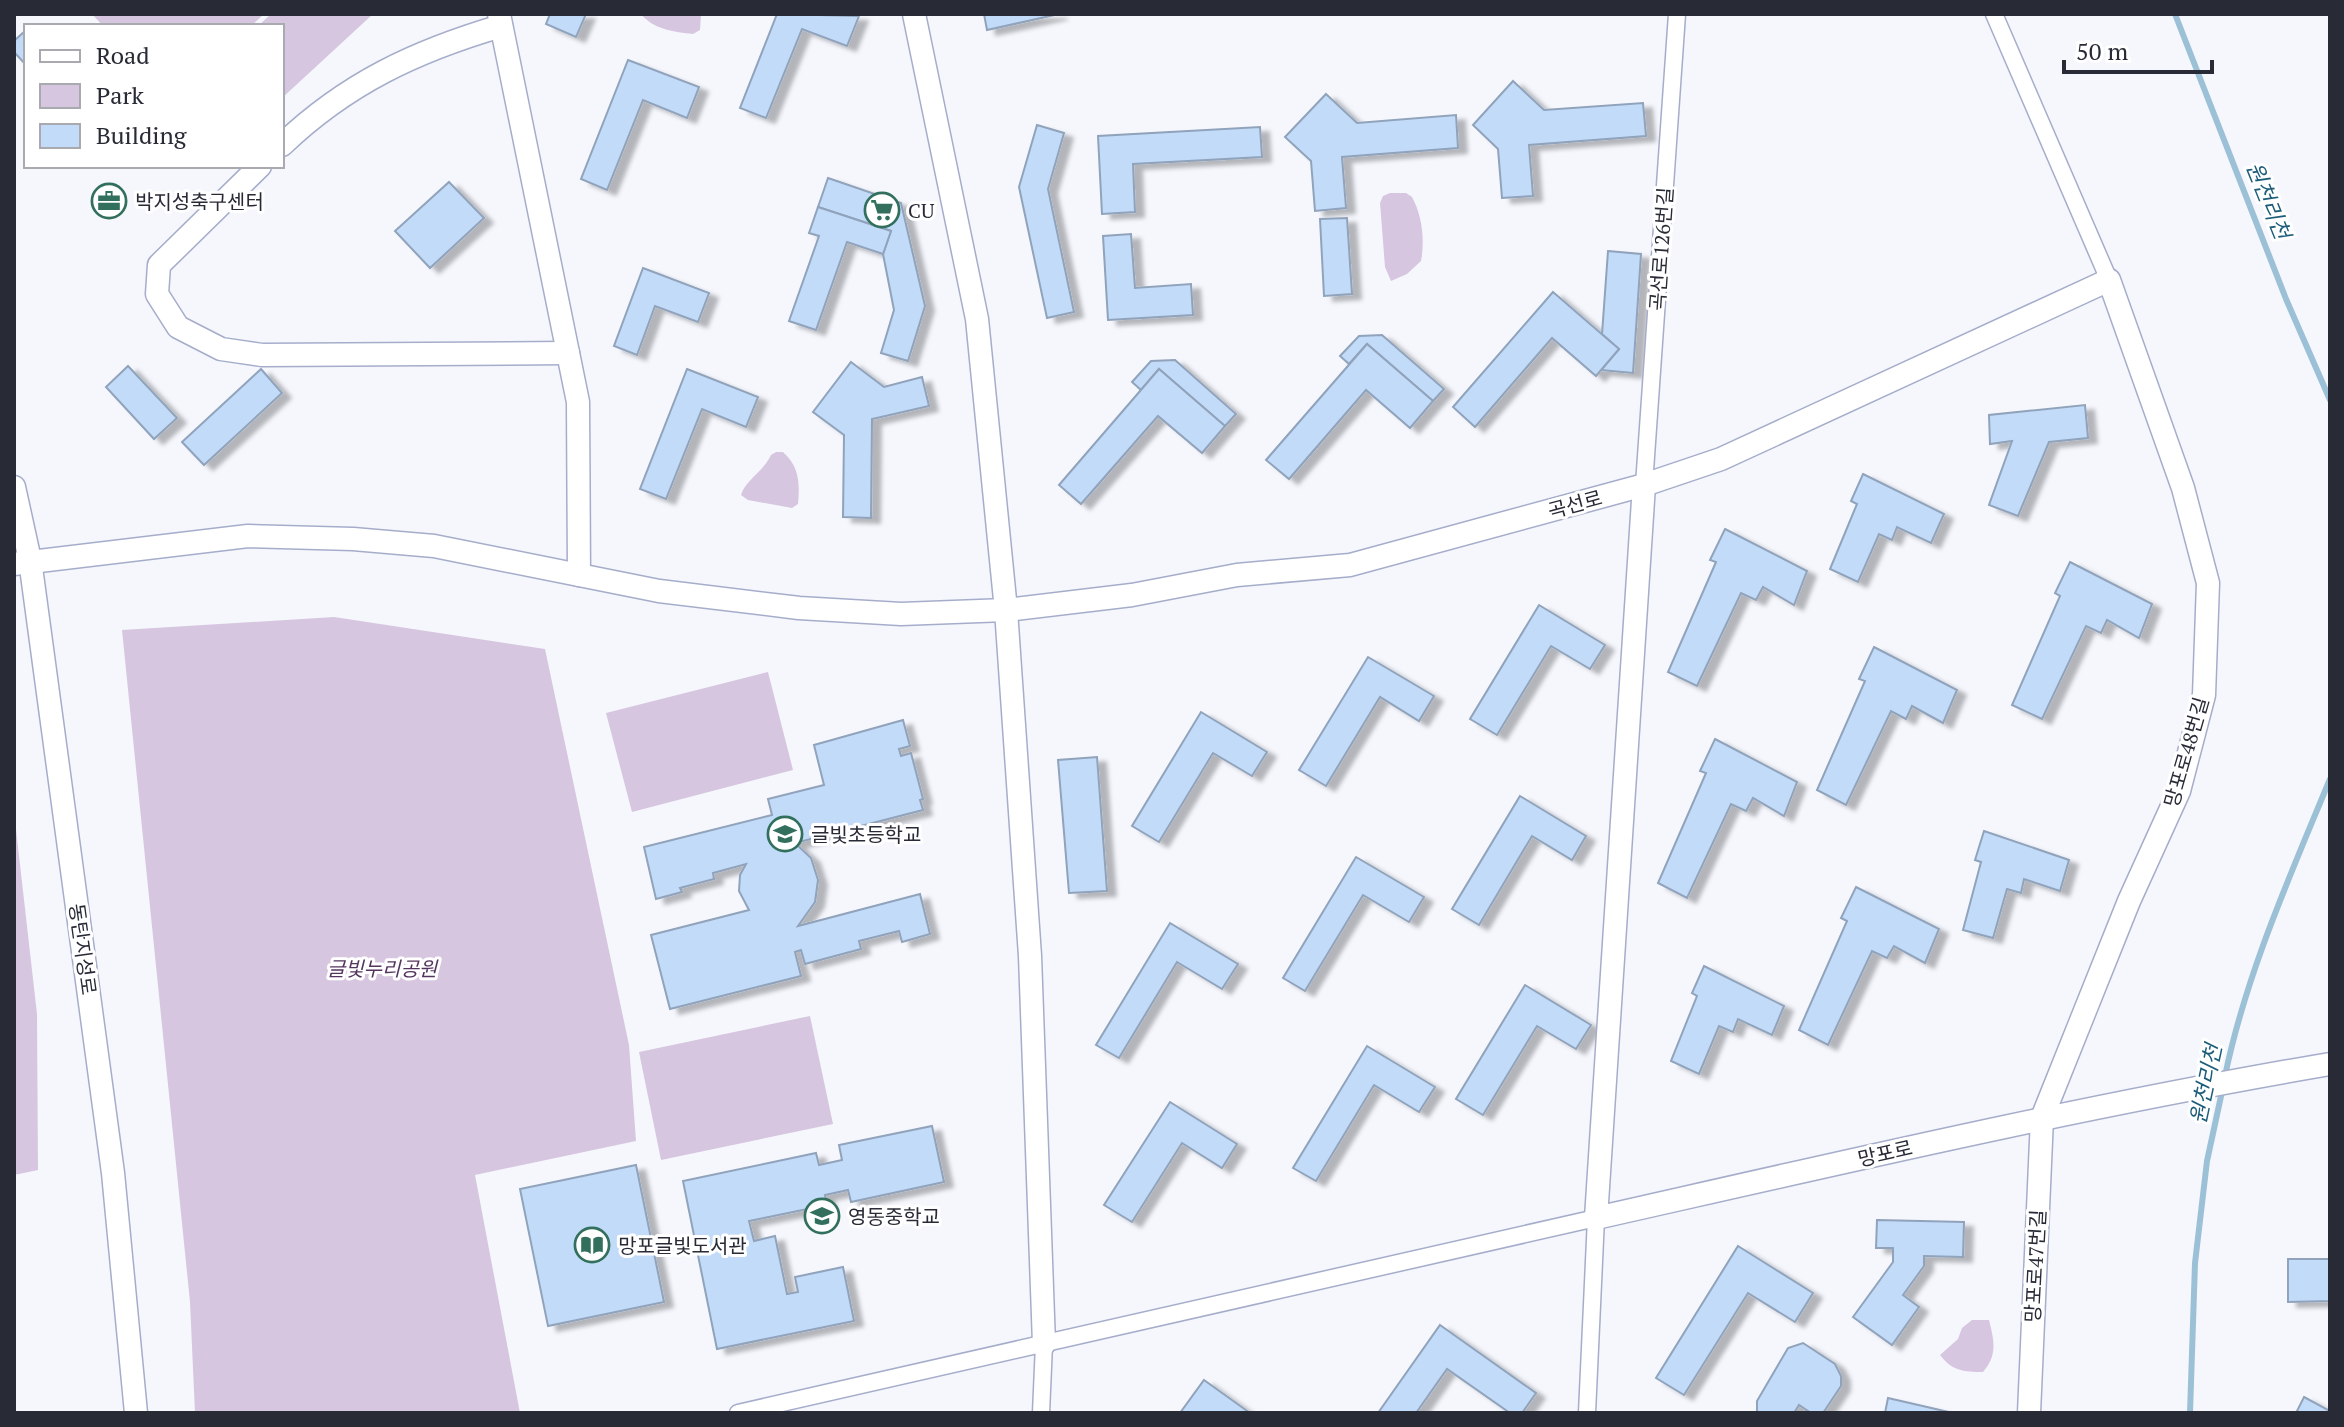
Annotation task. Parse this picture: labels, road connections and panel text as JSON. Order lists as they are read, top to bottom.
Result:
{
  "streets": {
    "street": [
      "곡선로126번길",
      "곡선로",
      "망포로48번길",
      "동탄지성로",
      "망포로",
      "망포로47번길"
    ]
  },
  "crossings": [
    ["곡선로126번길", "곡선로"],
    ["곡선로", "망포로48번길"],
    ["곡선로", "동탄지성로"],
    ["망포로48번길", "망포로"],
    ["망포로48번길", "망포로47번길"],
    ["망포로", "망포로47번길"]
  ],
  "water": ["원천리천"],
  "parks": ["글빛누리공원"],
  "places": {
    "office": ["박지성축구센터"],
    "supermarket": ["CU"],
    "school or university": ["글빛초등학교", "영동중학교"],
    "library": ["망포글빛도서관"]
  },
  "legend": ["Road", "Park", "Building"],
  "scale_bar": "50 m"
}
